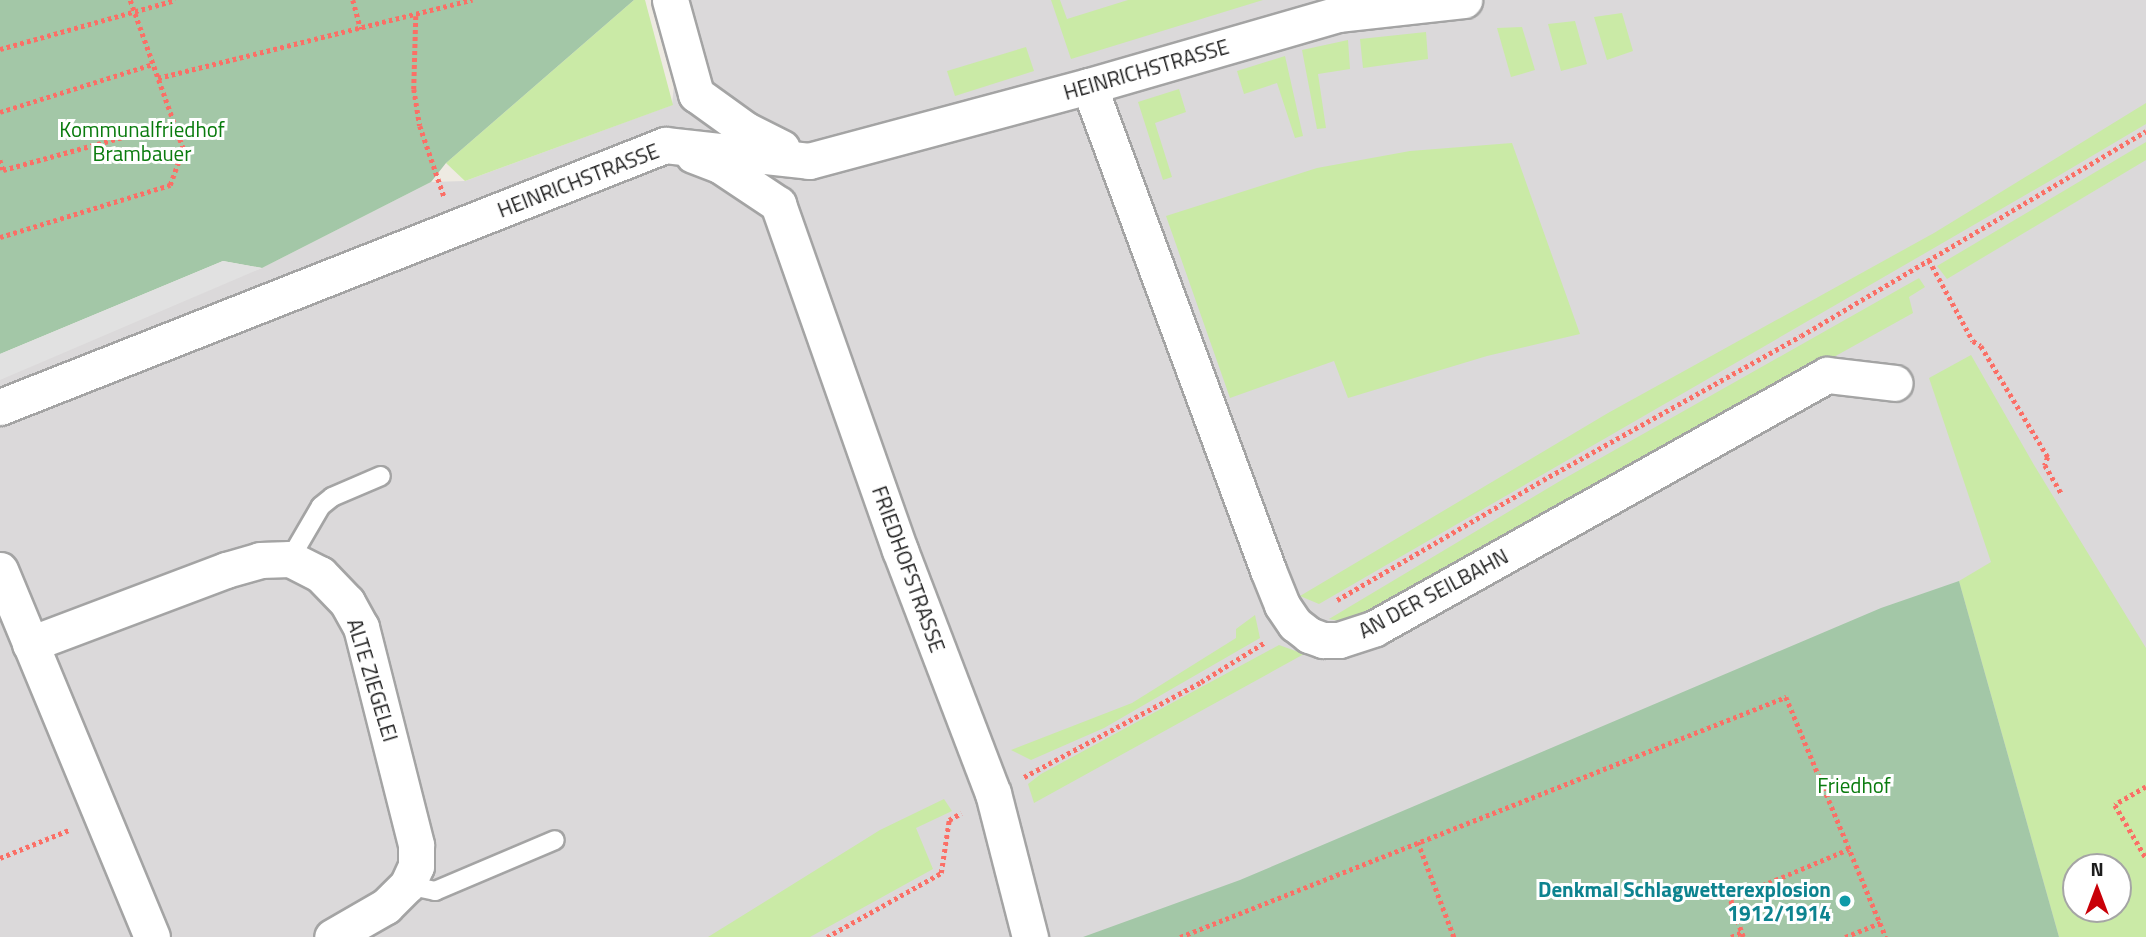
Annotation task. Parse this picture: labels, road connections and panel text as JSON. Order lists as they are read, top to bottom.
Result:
{
  "streets": {
    "street": [
      "HEINRICHSTRASSE",
      "FRIEDHOFSTRASSE",
      "AN DER SEILBAHN",
      "ALTE ZIEGELEI"
    ]
  },
  "parks": ["Kommunalfriedhof Brambauer", "Friedhof"],
  "places": ["Denkmal Schlagwetterexplosion 1912/1914"],
  "north": "top"
}
